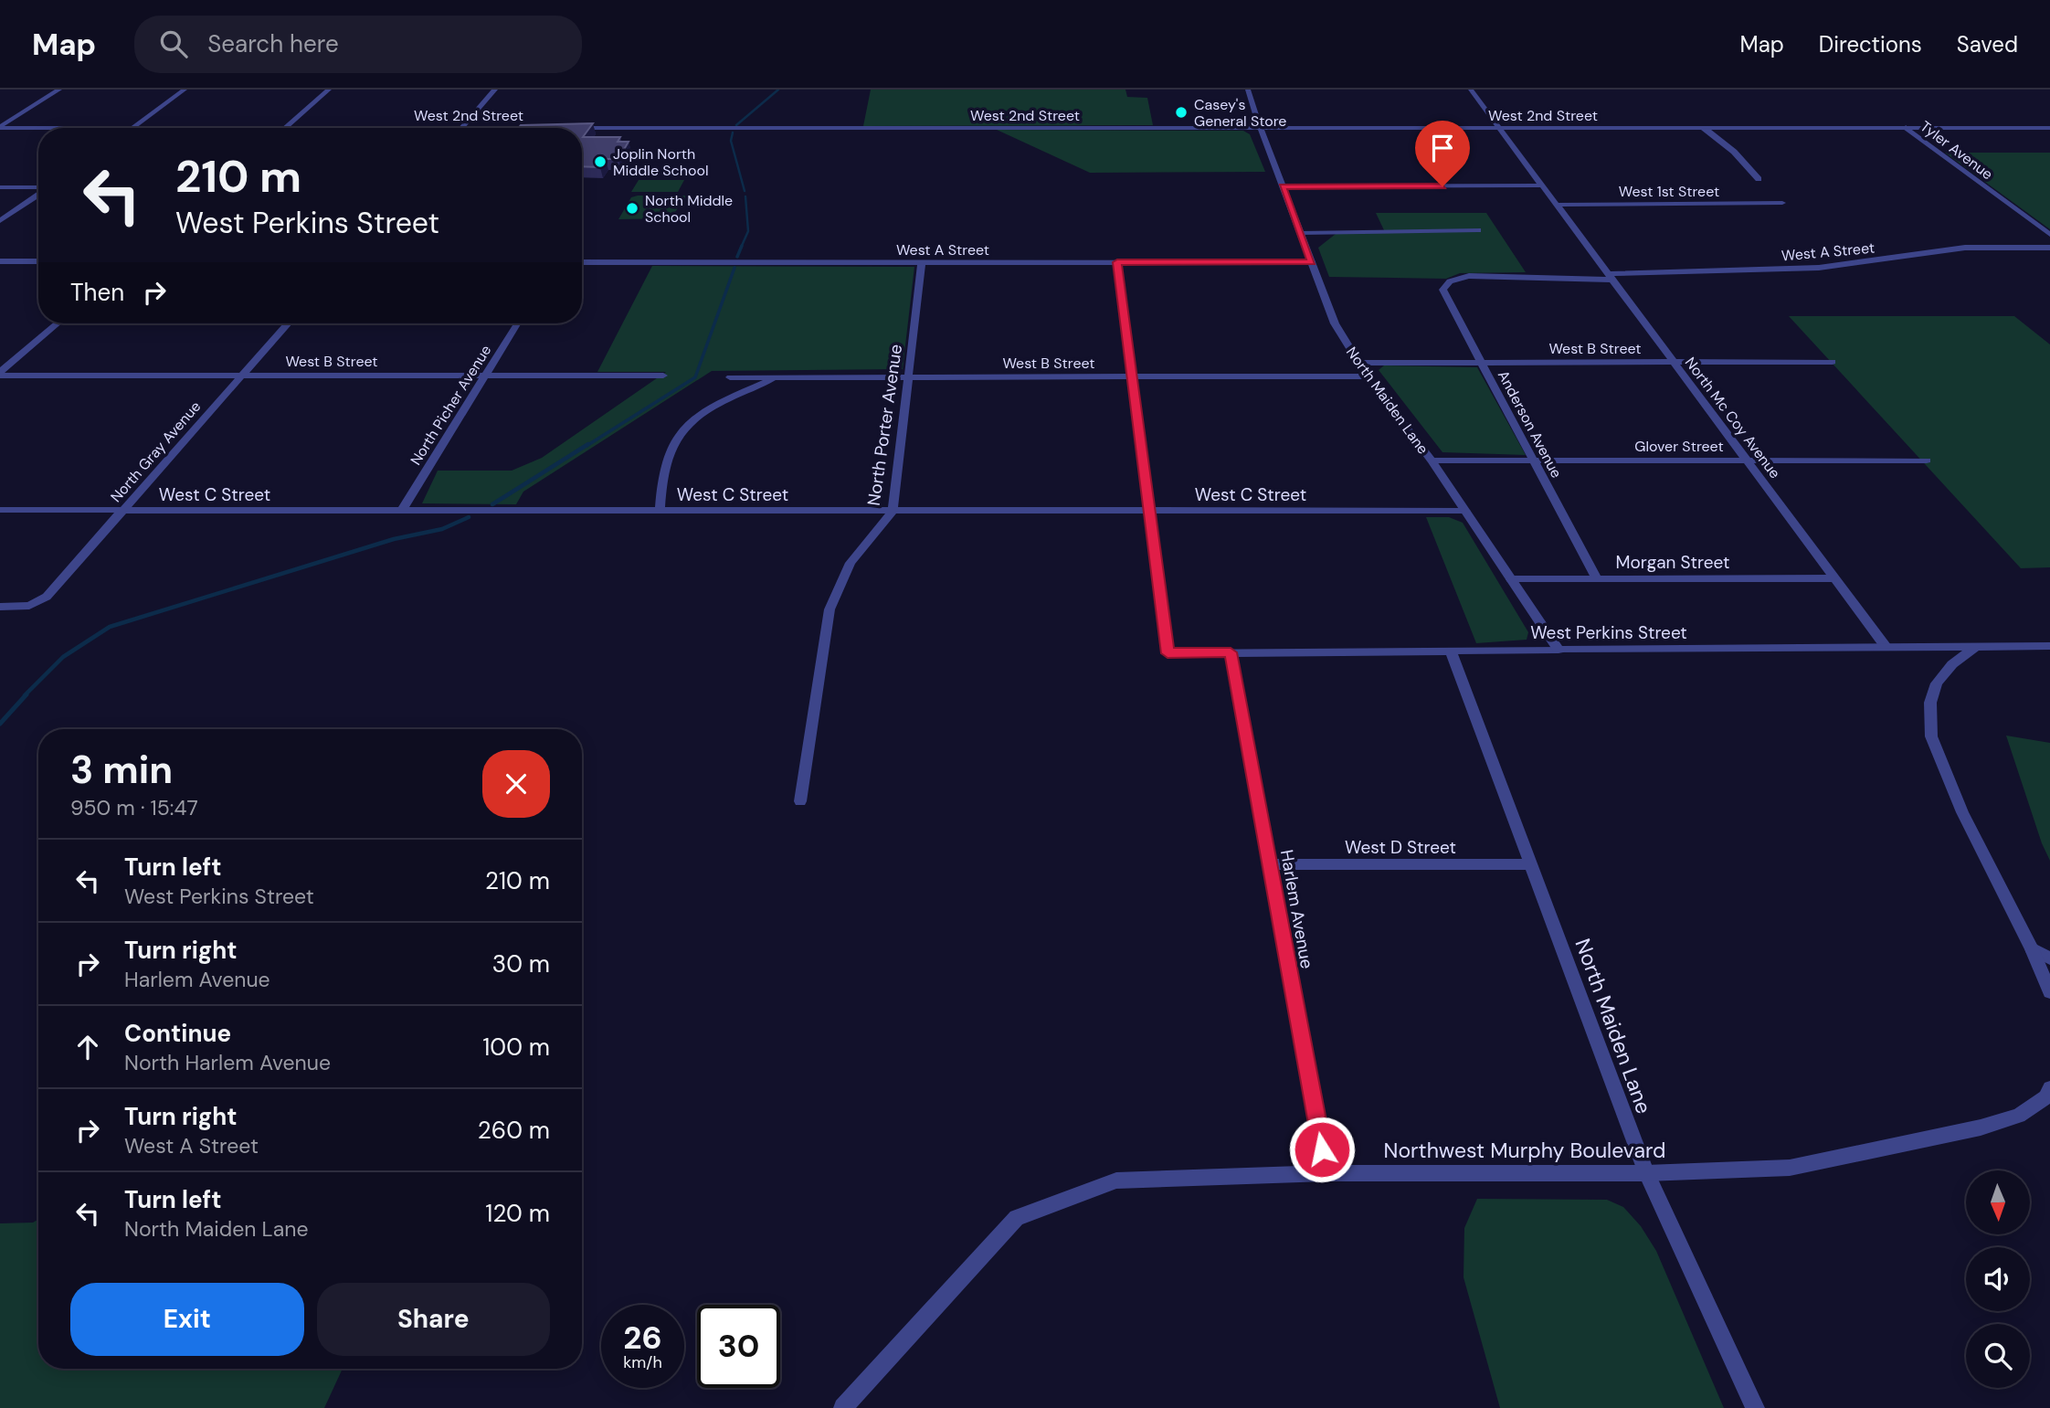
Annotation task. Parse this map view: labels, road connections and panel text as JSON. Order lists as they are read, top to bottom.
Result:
{
  "streets": {
    "street": [
      "West 2nd Street",
      "Tyler Avenue",
      "West 1st Street",
      "West A Street",
      "West B Street",
      "North Maiden Lane",
      "North Picher Avenue",
      "North Mc Coy Avenue",
      "Anderson Avenue",
      "North Porter Avenue",
      "Glover Street",
      "North Gray Avenue",
      "West C Street",
      "Morgan Street",
      "West Perkins Street",
      "West D Street",
      "Harlem Avenue",
      "Northwest Murphy Boulevard"
    ]
  },
  "crossings": [
    ["West 2nd Street", "Tyler Avenue"],
    ["West 2nd Street", "North Maiden Lane"],
    ["West 2nd Street", "North Mc Coy Avenue"],
    ["West 1st Street", "North Mc Coy Avenue"],
    ["West A Street", "North Maiden Lane"],
    ["West A Street", "North Mc Coy Avenue"],
    ["West A Street", "Anderson Avenue"],
    ["West A Street", "North Porter Avenue"],
    ["West B Street", "North Maiden Lane"],
    ["West B Street", "North Picher Avenue"],
    ["West B Street", "North Mc Coy Avenue"],
    ["West B Street", "Anderson Avenue"],
    ["West B Street", "North Porter Avenue"],
    ["West B Street", "North Gray Avenue"],
    ["North Maiden Lane", "Glover Street"],
    ["North Maiden Lane", "West C Street"],
    ["North Maiden Lane", "Morgan Street"],
    ["North Maiden Lane", "West Perkins Street"],
    ["North Maiden Lane", "West D Street"],
    ["North Maiden Lane", "Northwest Murphy Boulevard"],
    ["North Picher Avenue", "West C Street"],
    ["North Mc Coy Avenue", "Glover Street"],
    ["North Mc Coy Avenue", "Morgan Street"],
    ["North Mc Coy Avenue", "West Perkins Street"],
    ["Anderson Avenue", "Glover Street"],
    ["Anderson Avenue", "Morgan Street"],
    ["North Porter Avenue", "West C Street"],
    ["North Gray Avenue", "West C Street"],
    ["West C Street", "West Perkins Street"],
    ["West Perkins Street", "Harlem Avenue"],
    ["West D Street", "Harlem Avenue"],
    ["Harlem Avenue", "Northwest Murphy Boulevard"]
  ],
  "places": ["Casey's General Store", "Joplin North Middle School", "North Middle School"],
  "north": "bottom",
  "page": {
    "header": "Map",
    "search": "Search here",
    "nav": ["Map", "Directions", "Saved"],
    "turn": ["210 m", "West Perkins Street"],
    "then": "Then",
    "heading": ["3 min", "950 m · 15:47"],
    "list": [
      {
        "name": "Turn left",
        "note": "West Perkins Street",
        "value": "210 m"
      },
      {
        "name": "Turn right",
        "note": "Harlem Avenue",
        "value": "30 m"
      },
      {
        "name": "Continue",
        "note": "North Harlem Avenue",
        "value": "100 m"
      },
      {
        "name": "Turn right",
        "note": "West A Street",
        "value": "260 m"
      },
      {
        "name": "Turn left",
        "note": "North Maiden Lane",
        "value": "120 m"
      }
    ],
    "buttons": ["Exit", "Share"],
    "speed": "26 km/h",
    "limit": "30"
  }
}
